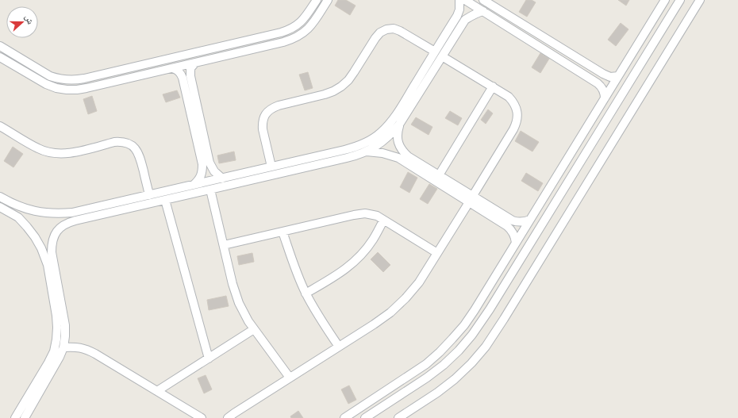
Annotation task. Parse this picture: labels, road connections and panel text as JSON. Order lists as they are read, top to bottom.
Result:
{
  "north": "right"
}
